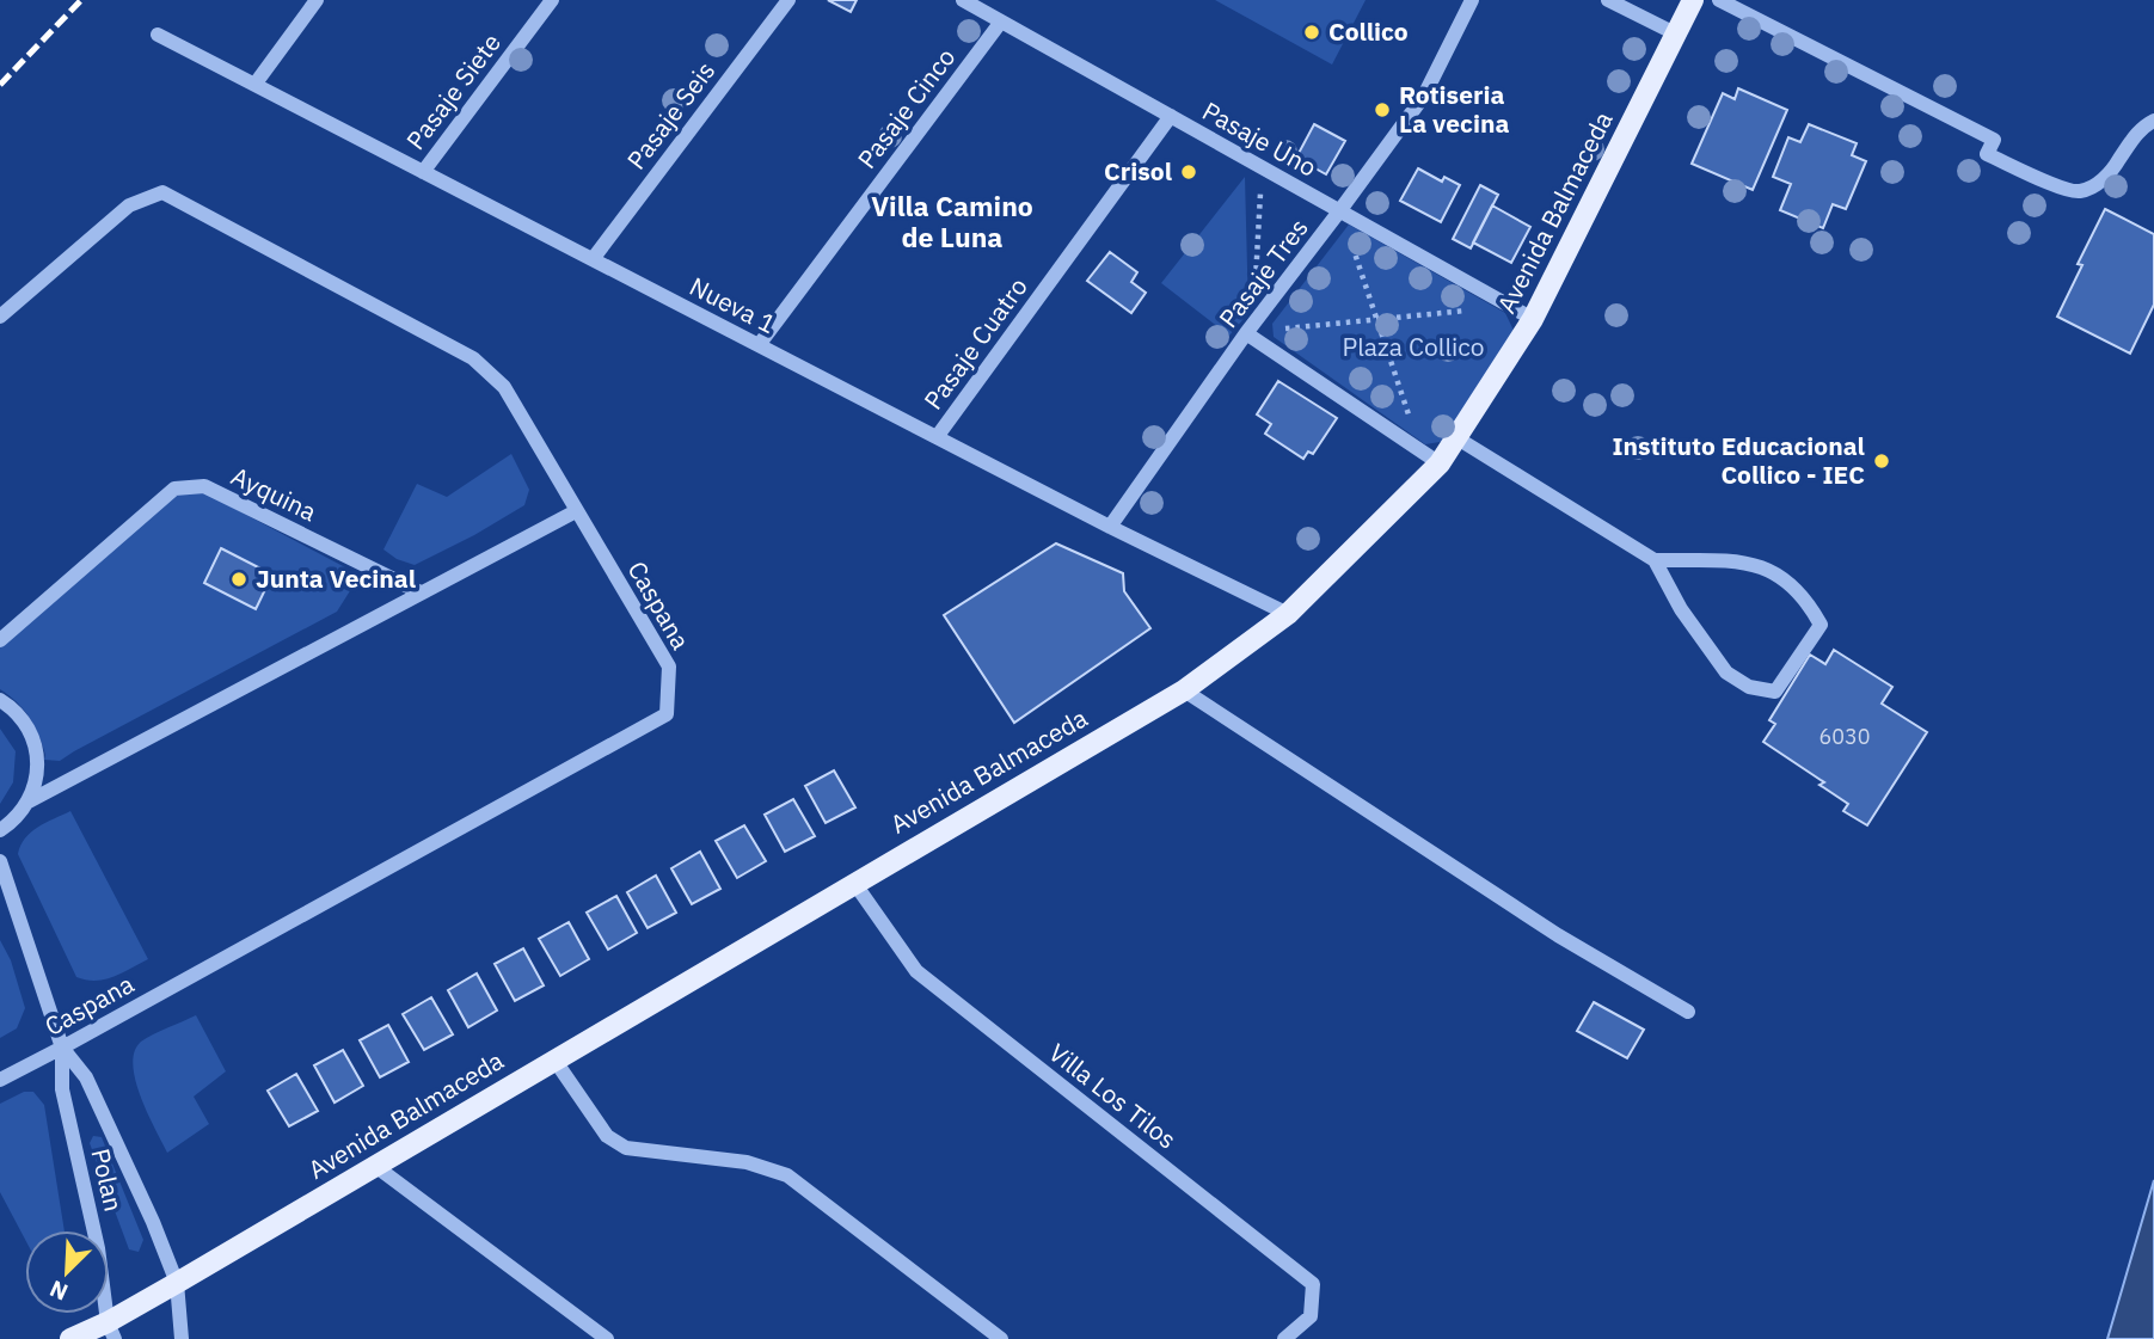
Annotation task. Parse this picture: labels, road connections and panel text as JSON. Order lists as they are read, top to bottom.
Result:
{
  "streets": {
    "main road": ["Avenida Balmaceda"],
    "street": [
      "Pasaje Siete",
      "Pasaje Cinco",
      "Pasaje Seis",
      "Pasaje Uno",
      "Pasaje Tres",
      "Nueva 1",
      "Pasaje Cuatro",
      "Ayquina",
      "Caspana",
      "Villa Los Tilos",
      "Polan"
    ]
  },
  "crossings": [
    ["Pasaje Siete", "Nueva 1"],
    ["Pasaje Cinco", "Pasaje Uno"],
    ["Pasaje Cinco", "Nueva 1"],
    ["Pasaje Seis", "Nueva 1"],
    ["Pasaje Uno", "Avenida Balmaceda"],
    ["Pasaje Uno", "Pasaje Tres"],
    ["Pasaje Uno", "Pasaje Cuatro"],
    ["Avenida Balmaceda", "Nueva 1"],
    ["Avenida Balmaceda", "Villa Los Tilos"],
    ["Avenida Balmaceda", "Polan"],
    ["Pasaje Tres", "Nueva 1"],
    ["Nueva 1", "Pasaje Cuatro"],
    ["Caspana", "Polan"]
  ],
  "districts": ["Villa Camino de Luna"],
  "parks": ["Plaza Collico"],
  "places": [
    "Collico",
    "Rotiseria La vecina",
    "Crisol",
    "Instituto Educacional Collico - IEC",
    "Junta Vecinal"
  ],
  "house_numbers": ["6030"],
  "north": "bottom left"
}
